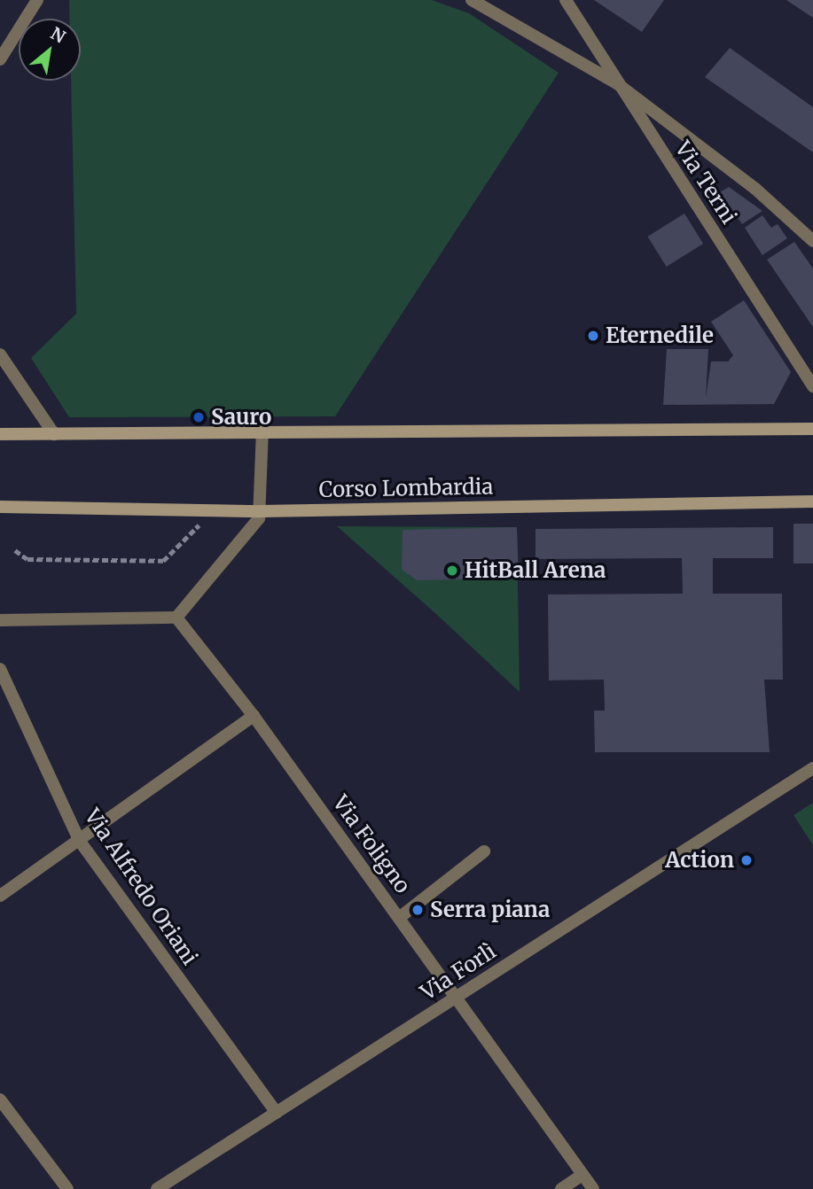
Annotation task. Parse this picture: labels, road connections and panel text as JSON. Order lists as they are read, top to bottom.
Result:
{
  "streets": {
    "street": [
      "Via Terni",
      "Corso Lombardia",
      "Via Foligno",
      "Via Alfredo Oriani",
      "Via Forlì"
    ]
  },
  "crossings": [
    ["Via Foligno", "Via Forlì"],
    ["Via Alfredo Oriani", "Via Forlì"]
  ],
  "places": [
    "Eternedile",
    "Sauro",
    "HitBall Arena",
    "Action",
    "Serra piana"
  ],
  "north": "top right"
}
